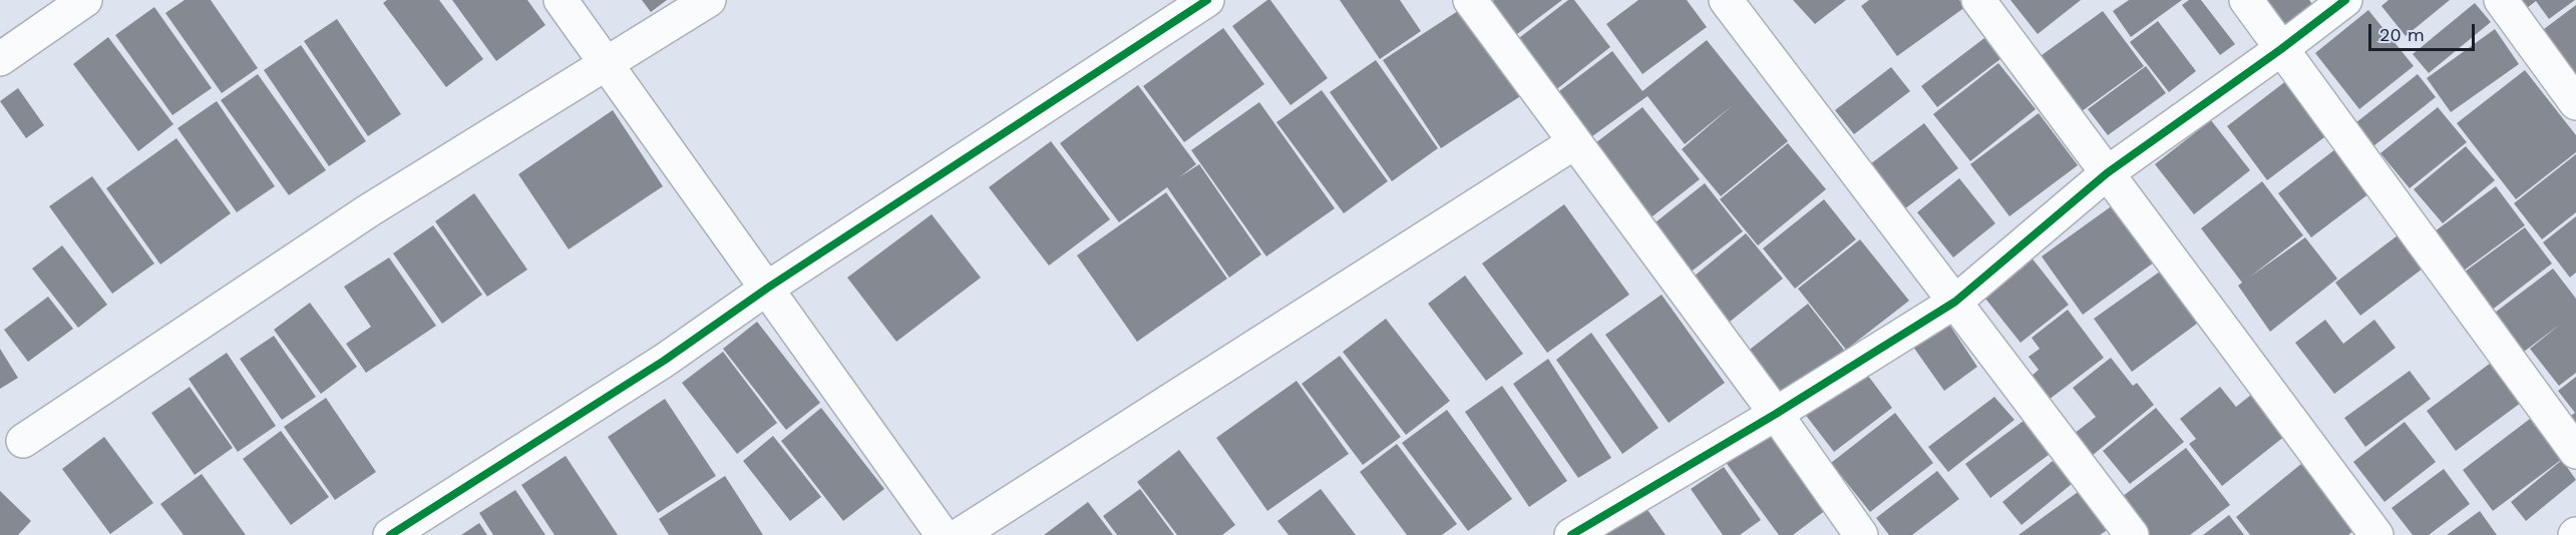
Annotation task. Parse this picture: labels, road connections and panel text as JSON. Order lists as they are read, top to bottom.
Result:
{
  "scale_bar": "20 m"
}
